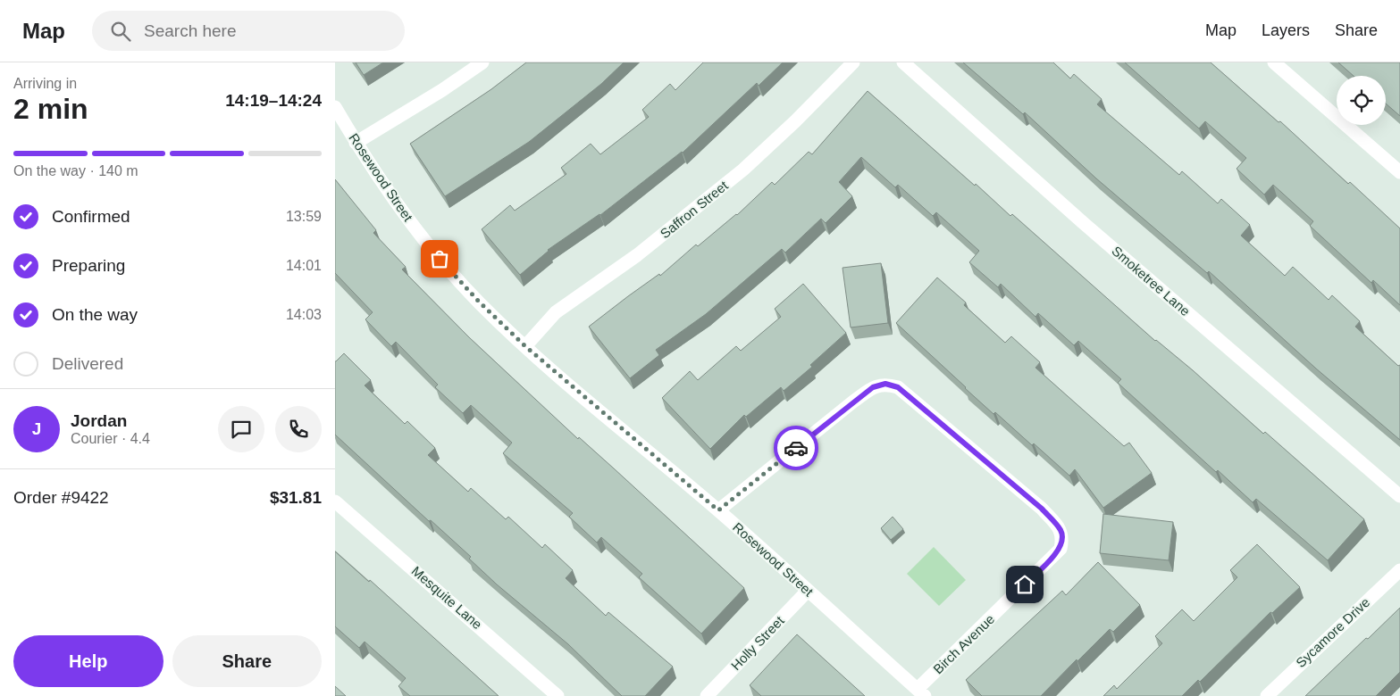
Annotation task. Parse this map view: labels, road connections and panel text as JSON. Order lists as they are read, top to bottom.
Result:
{
  "streets": {
    "street": [
      "Rosewood Street",
      "Saffron Street",
      "Smoketree Lane",
      "Mesquite Lane",
      "Sycamore Drive",
      "Holly Street",
      "Birch Avenue"
    ]
  },
  "crossings": [
    ["Rosewood Street", "Saffron Street"],
    ["Rosewood Street", "Holly Street"],
    ["Rosewood Street", "Birch Avenue"]
  ],
  "page": {
    "header": "Map",
    "search": "Search here",
    "nav": ["Map", "Layers", "Share"],
    "heading": ["2 min", "Arriving in", "14:19–14:24"],
    "panel": [
      "Jordan",
      "Courier · 4.4",
      "Order #9422",
      "$31.81"
    ],
    "bar": "On the way · 140 m",
    "list": [
      ["Confirmed", "13:59"],
      ["Preparing", "14:01"],
      ["On the way", "14:03"],
      "Delivered"
    ],
    "round": "J",
    "buttons": ["Help", "Share"]
  }
}
